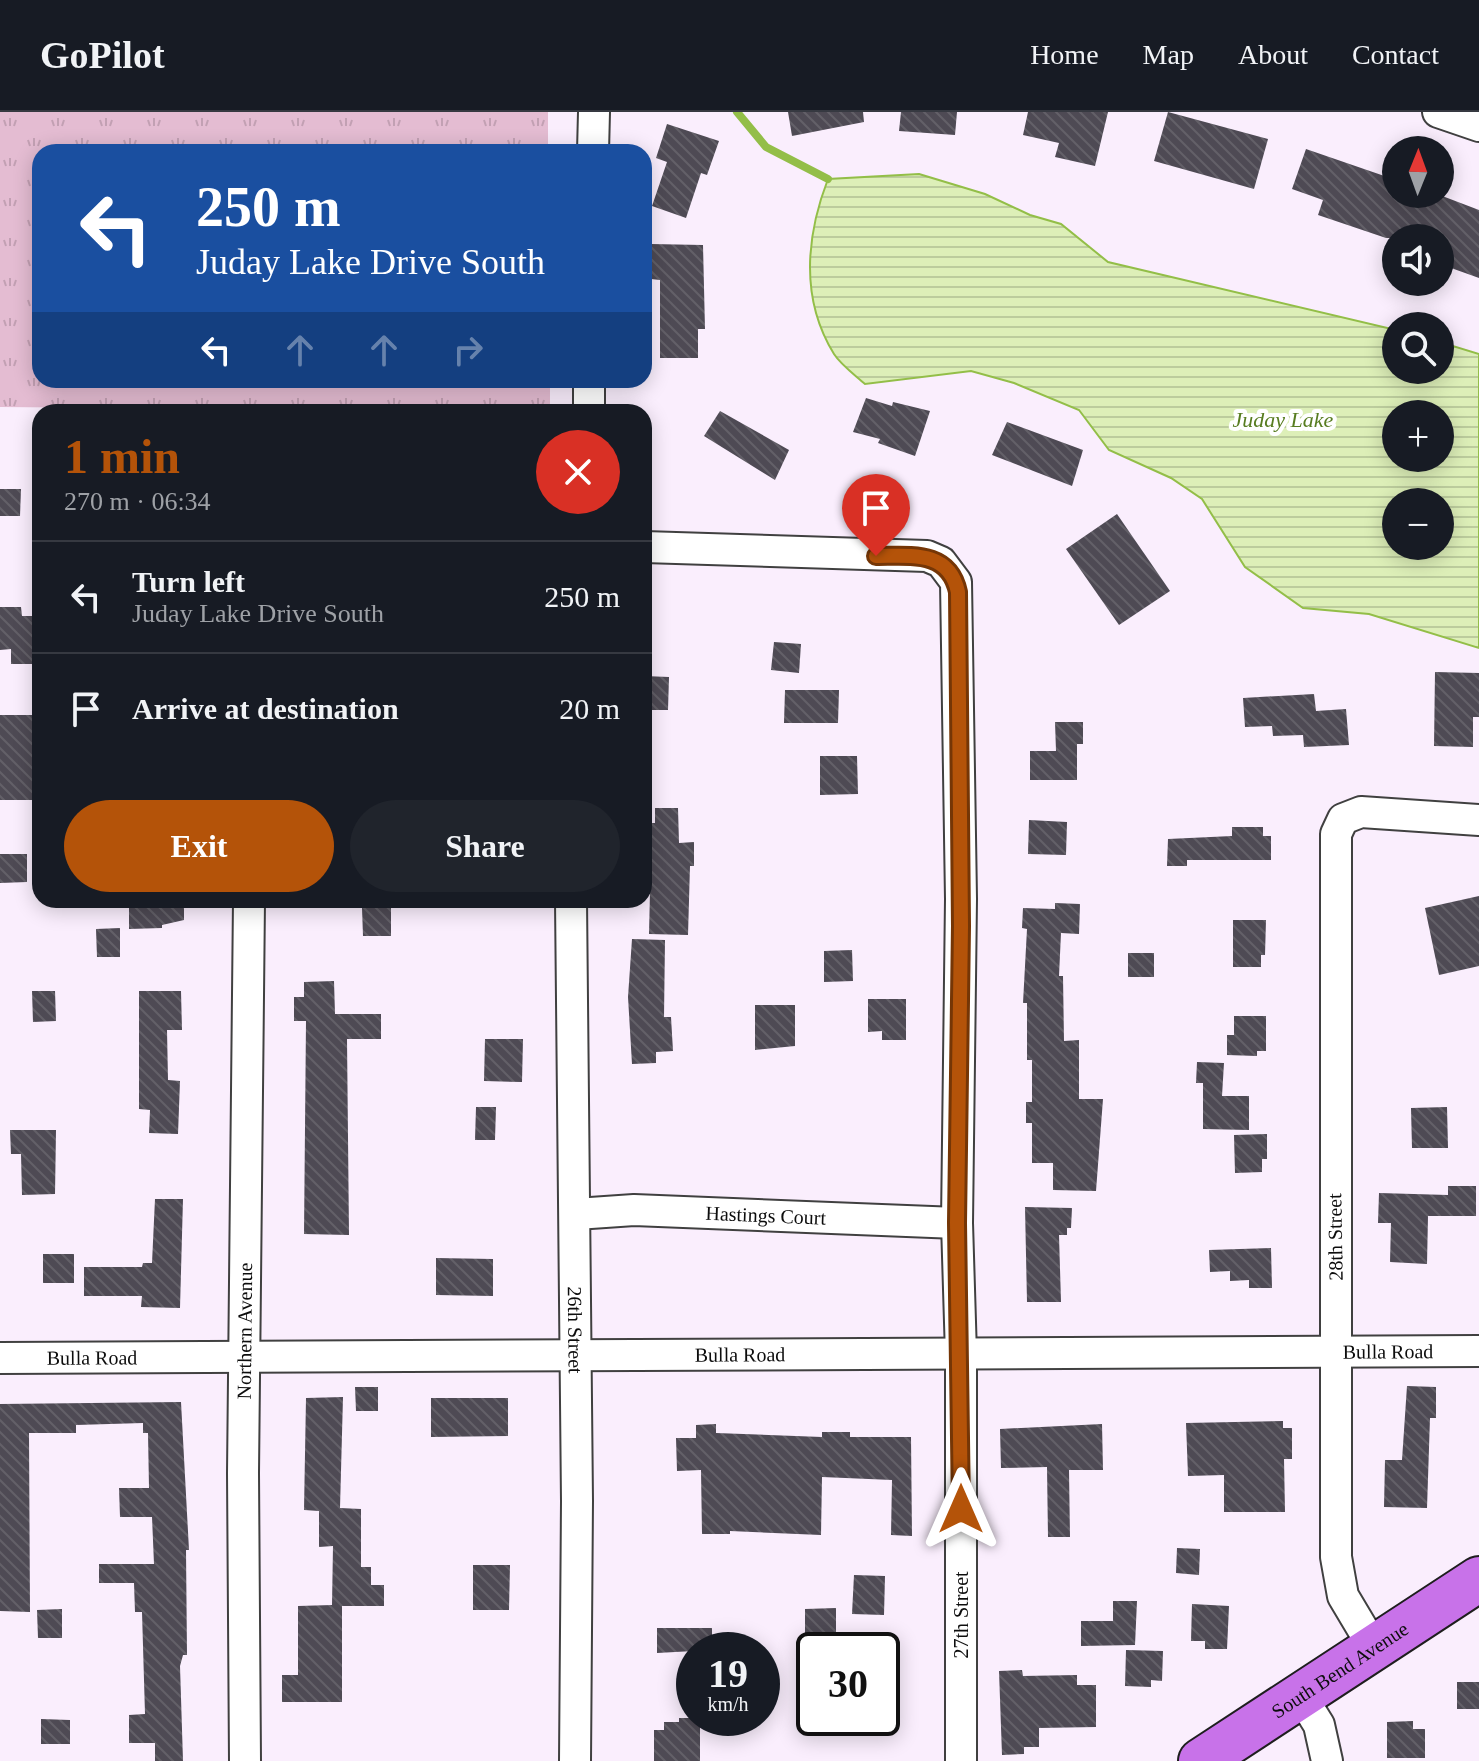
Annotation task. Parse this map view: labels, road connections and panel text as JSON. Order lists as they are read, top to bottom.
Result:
{
  "streets": {
    "main road": ["South Bend Avenue"],
    "street": [
      "Hastings Court",
      "28th Street",
      "Northern Avenue",
      "26th Street",
      "Bulla Road",
      "27th Street"
    ]
  },
  "crossings": [
    ["Hastings Court", "26th Street"],
    ["Hastings Court", "27th Street"],
    ["28th Street", "Bulla Road"],
    ["28th Street", "South Bend Avenue"],
    ["Northern Avenue", "Bulla Road"],
    ["26th Street", "Bulla Road"],
    ["Bulla Road", "27th Street"]
  ],
  "water": ["Juday Lake"],
  "north": "top",
  "page": {
    "header": "GoPilot",
    "nav": [
      "Home",
      "Map",
      "About",
      "Contact"
    ],
    "map_buttons": ["+", "−"],
    "turn": ["250 m", "Juday Lake Drive South"],
    "heading": ["1 min", "270 m · 06:34"],
    "list": [
      {
        "name": "Turn left",
        "note": "Juday Lake Drive South",
        "value": "250 m"
      },
      {
        "name": "Arrive at destination",
        "value": "20 m"
      }
    ],
    "buttons": ["Exit", "Share"],
    "speed": "19 km/h",
    "limit": "30"
  }
}
